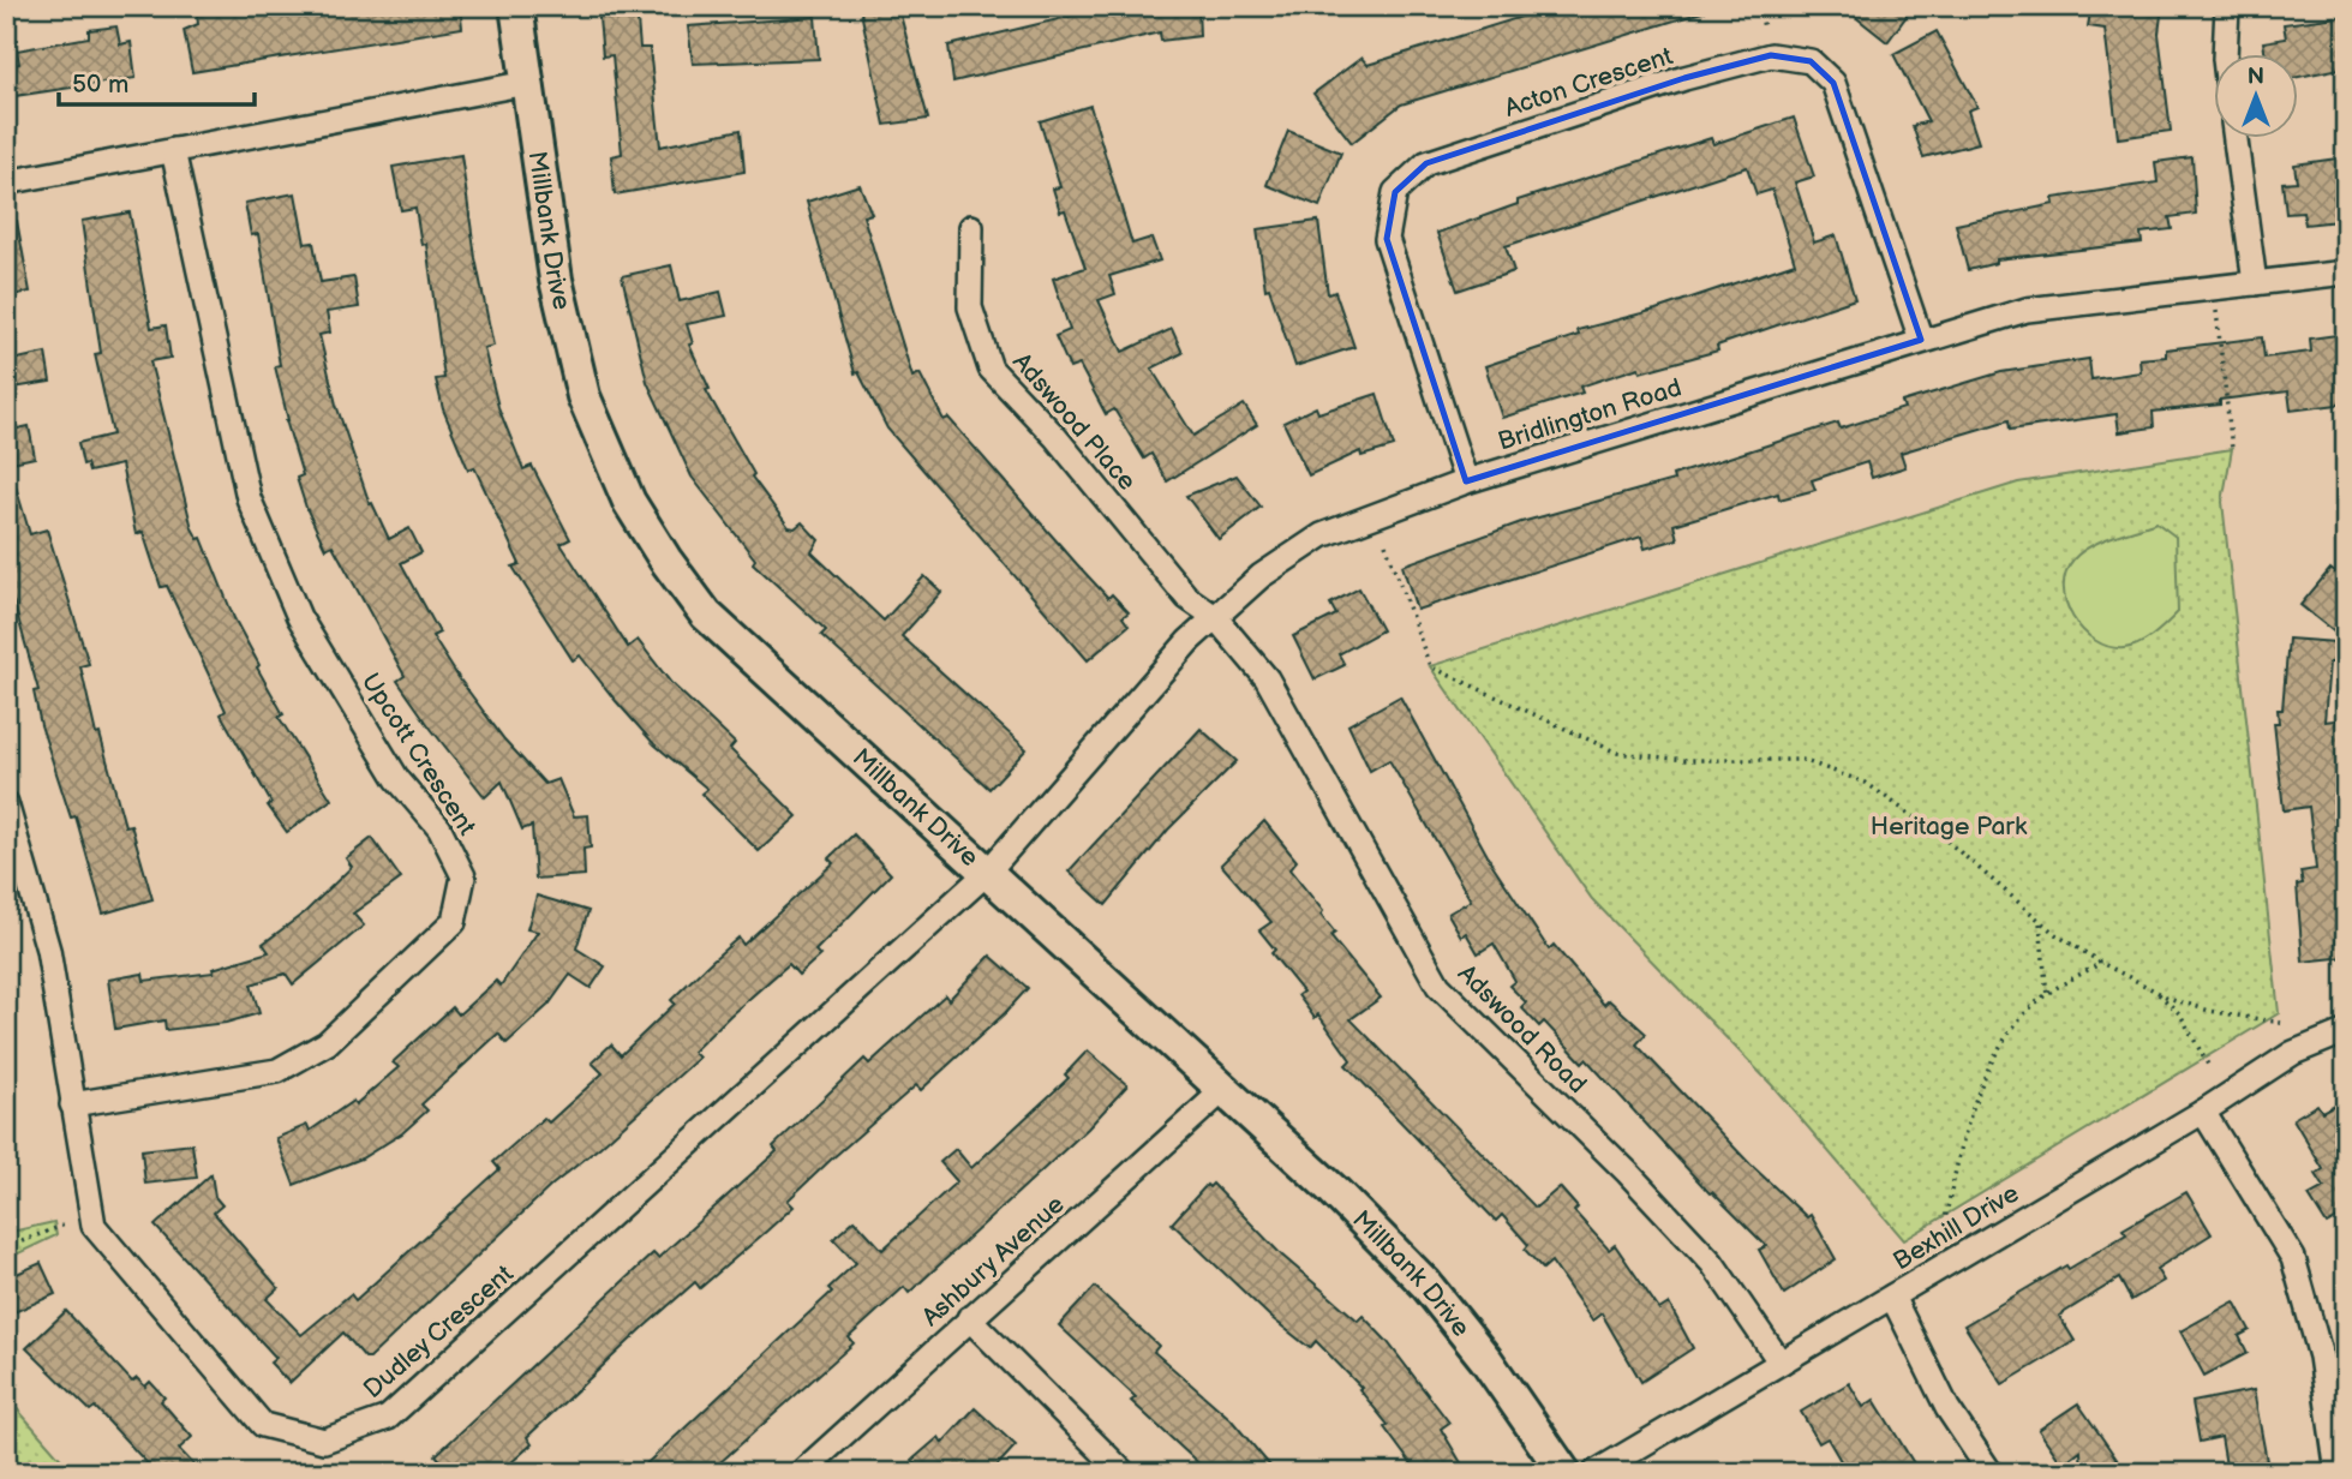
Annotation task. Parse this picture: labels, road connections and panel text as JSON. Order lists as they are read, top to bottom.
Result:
{
  "streets": {
    "street": [
      "Acton Crescent",
      "Millbank Drive",
      "Bridlington Road",
      "Adswood Place",
      "Upcott Crescent",
      "Adswood Road",
      "Bexhill Drive",
      "Ashbury Avenue",
      "Dudley Crescent"
    ]
  },
  "crossings": [
    ["Acton Crescent", "Bridlington Road"],
    ["Millbank Drive", "Bridlington Road"],
    ["Millbank Drive", "Ashbury Avenue"],
    ["Millbank Drive", "Dudley Crescent"],
    ["Bridlington Road", "Adswood Place"],
    ["Bridlington Road", "Adswood Road"],
    ["Bridlington Road", "Dudley Crescent"],
    ["Adswood Place", "Adswood Road"],
    ["Upcott Crescent", "Dudley Crescent"],
    ["Adswood Road", "Bexhill Drive"]
  ],
  "parks": ["Heritage Park"],
  "scale_bar": "50 m",
  "north": "top"
}
